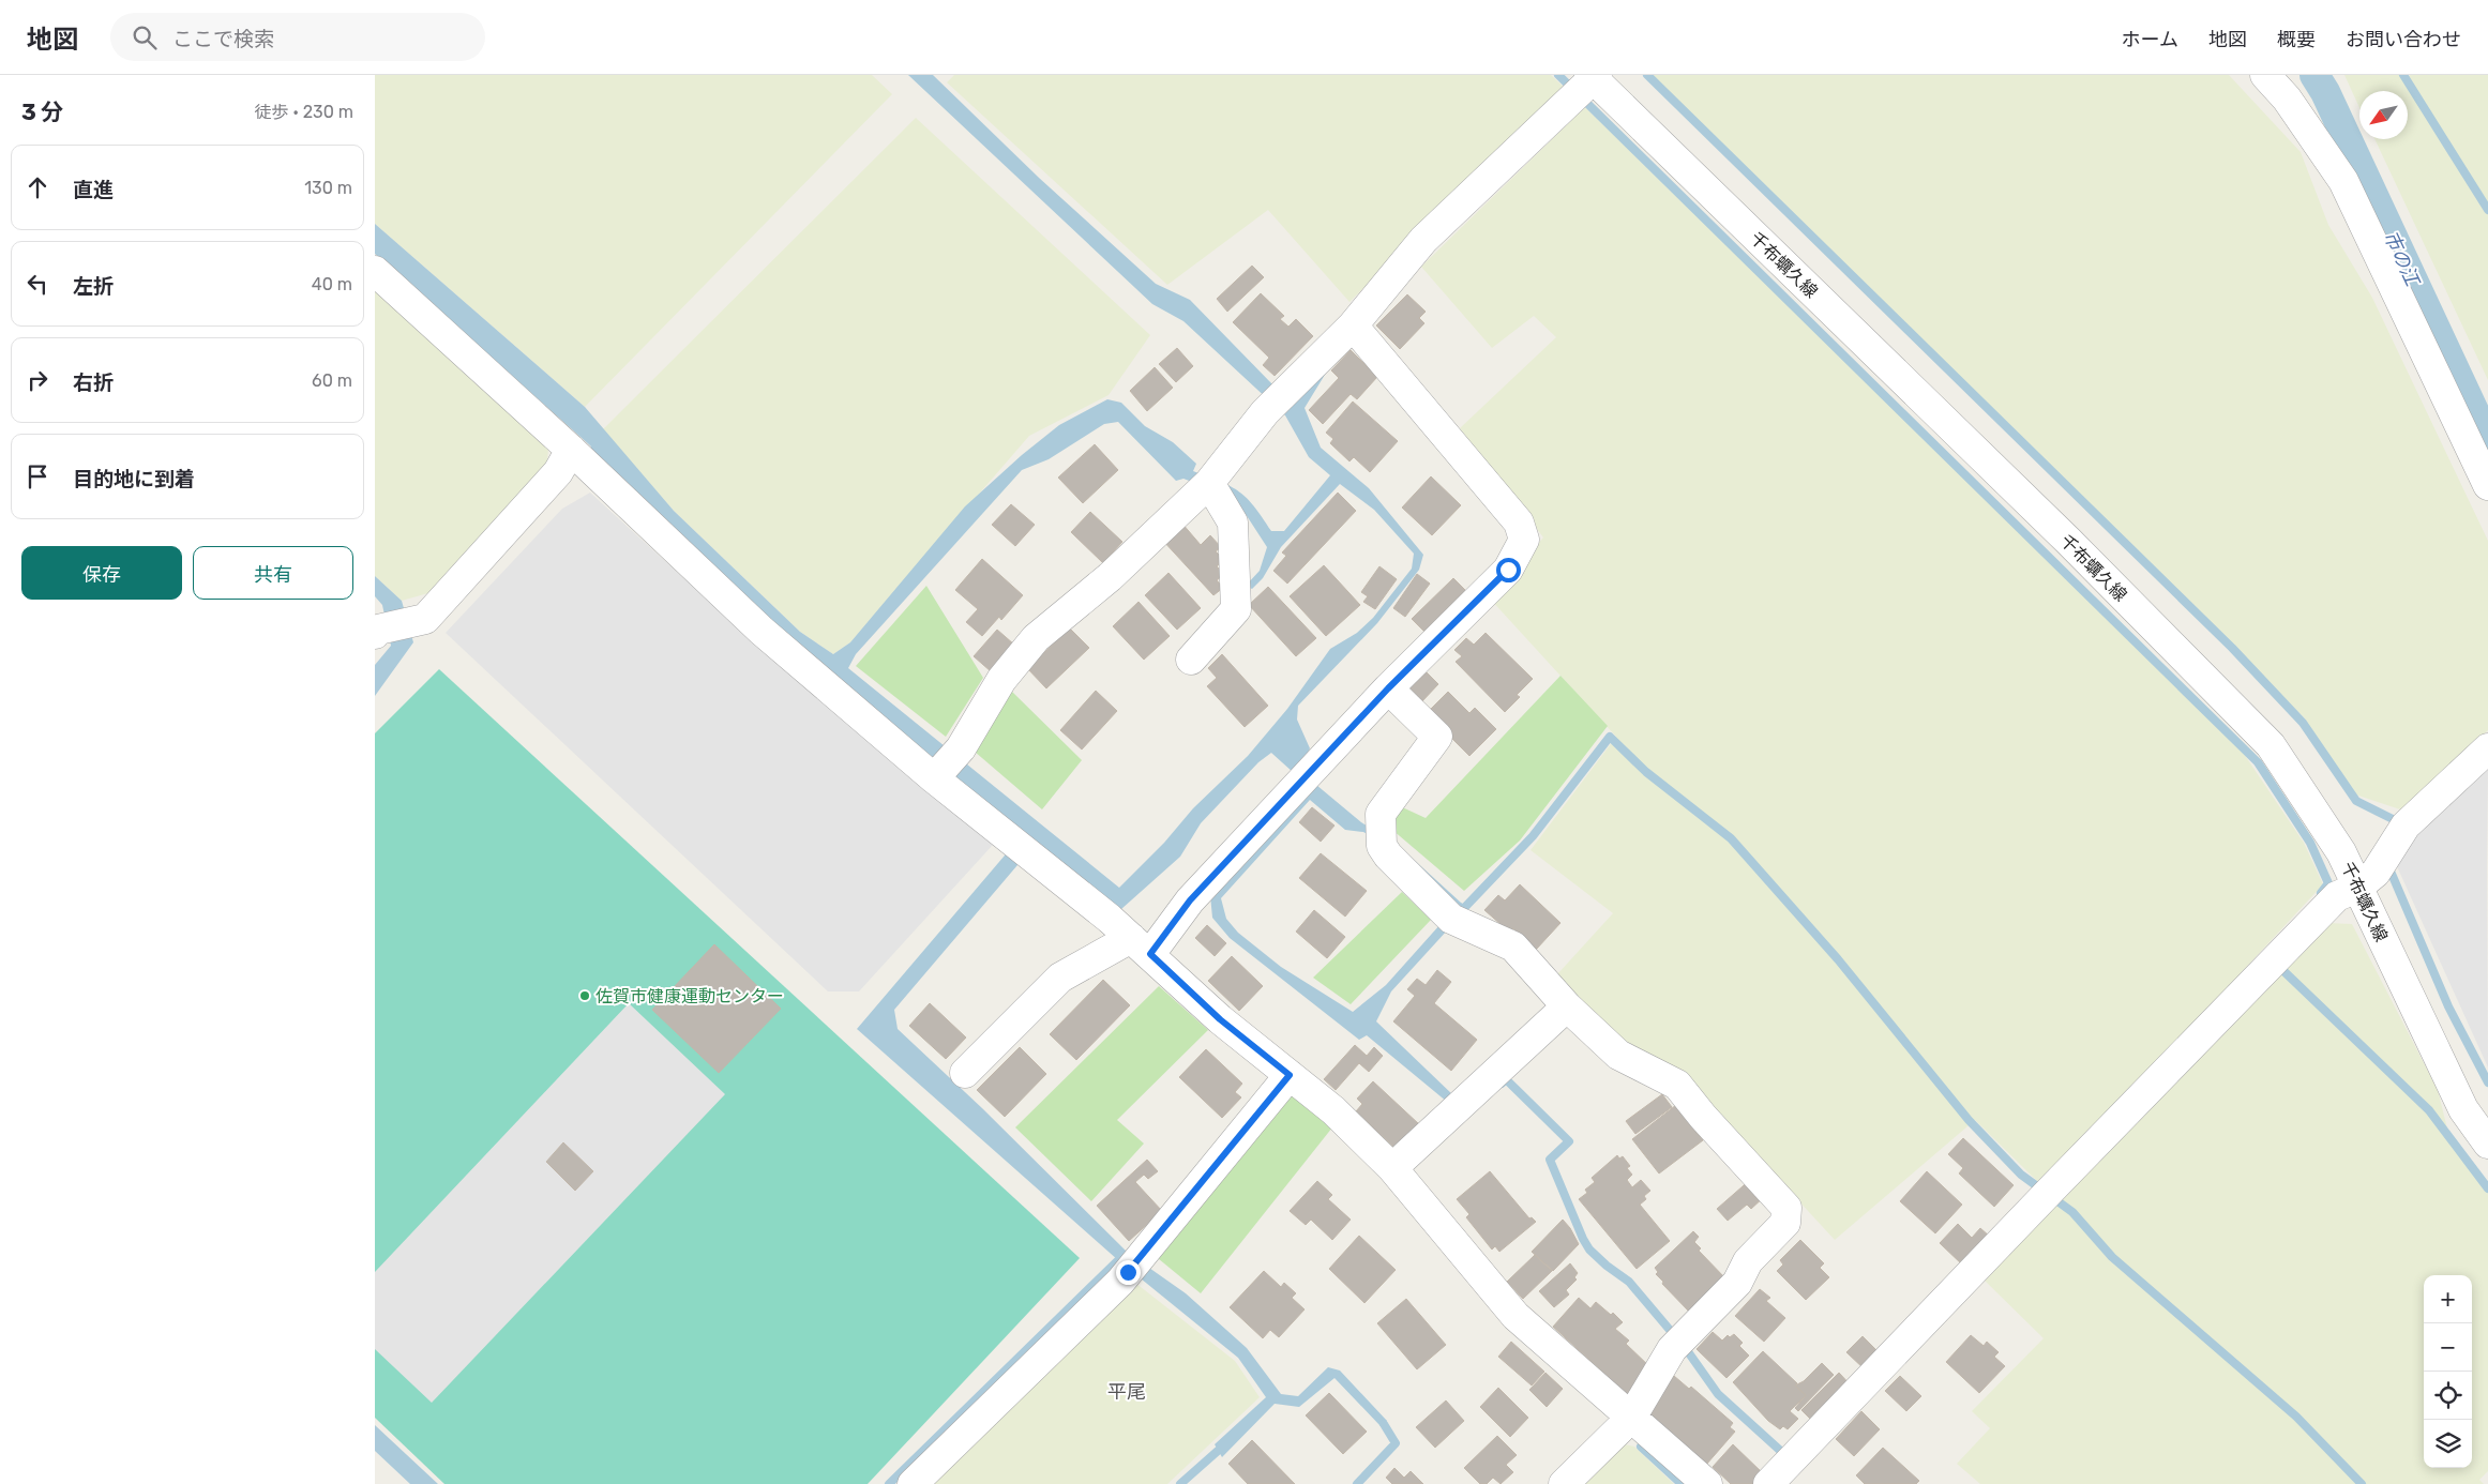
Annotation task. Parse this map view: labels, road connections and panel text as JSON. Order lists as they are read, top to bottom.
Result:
{
  "streets": {
    "street": ["千布蠣久線"]
  },
  "districts": ["平尾"],
  "water": ["市の江"],
  "places": ["佐賀市健康運動センター"],
  "north": "bottom left",
  "page": {
    "header": "地図",
    "search": "ここで検索",
    "nav": [
      "ホーム",
      "地図",
      "概要",
      "お問い合わせ"
    ],
    "heading": ["3 分", "徒歩 · 230 m"],
    "list": [
      ["直進", "130 m"],
      ["左折", "40 m"],
      ["右折", "60 m"],
      "目的地に到着"
    ],
    "buttons": ["保存", "共有"],
    "map_buttons": ["+", "−"]
  }
}
